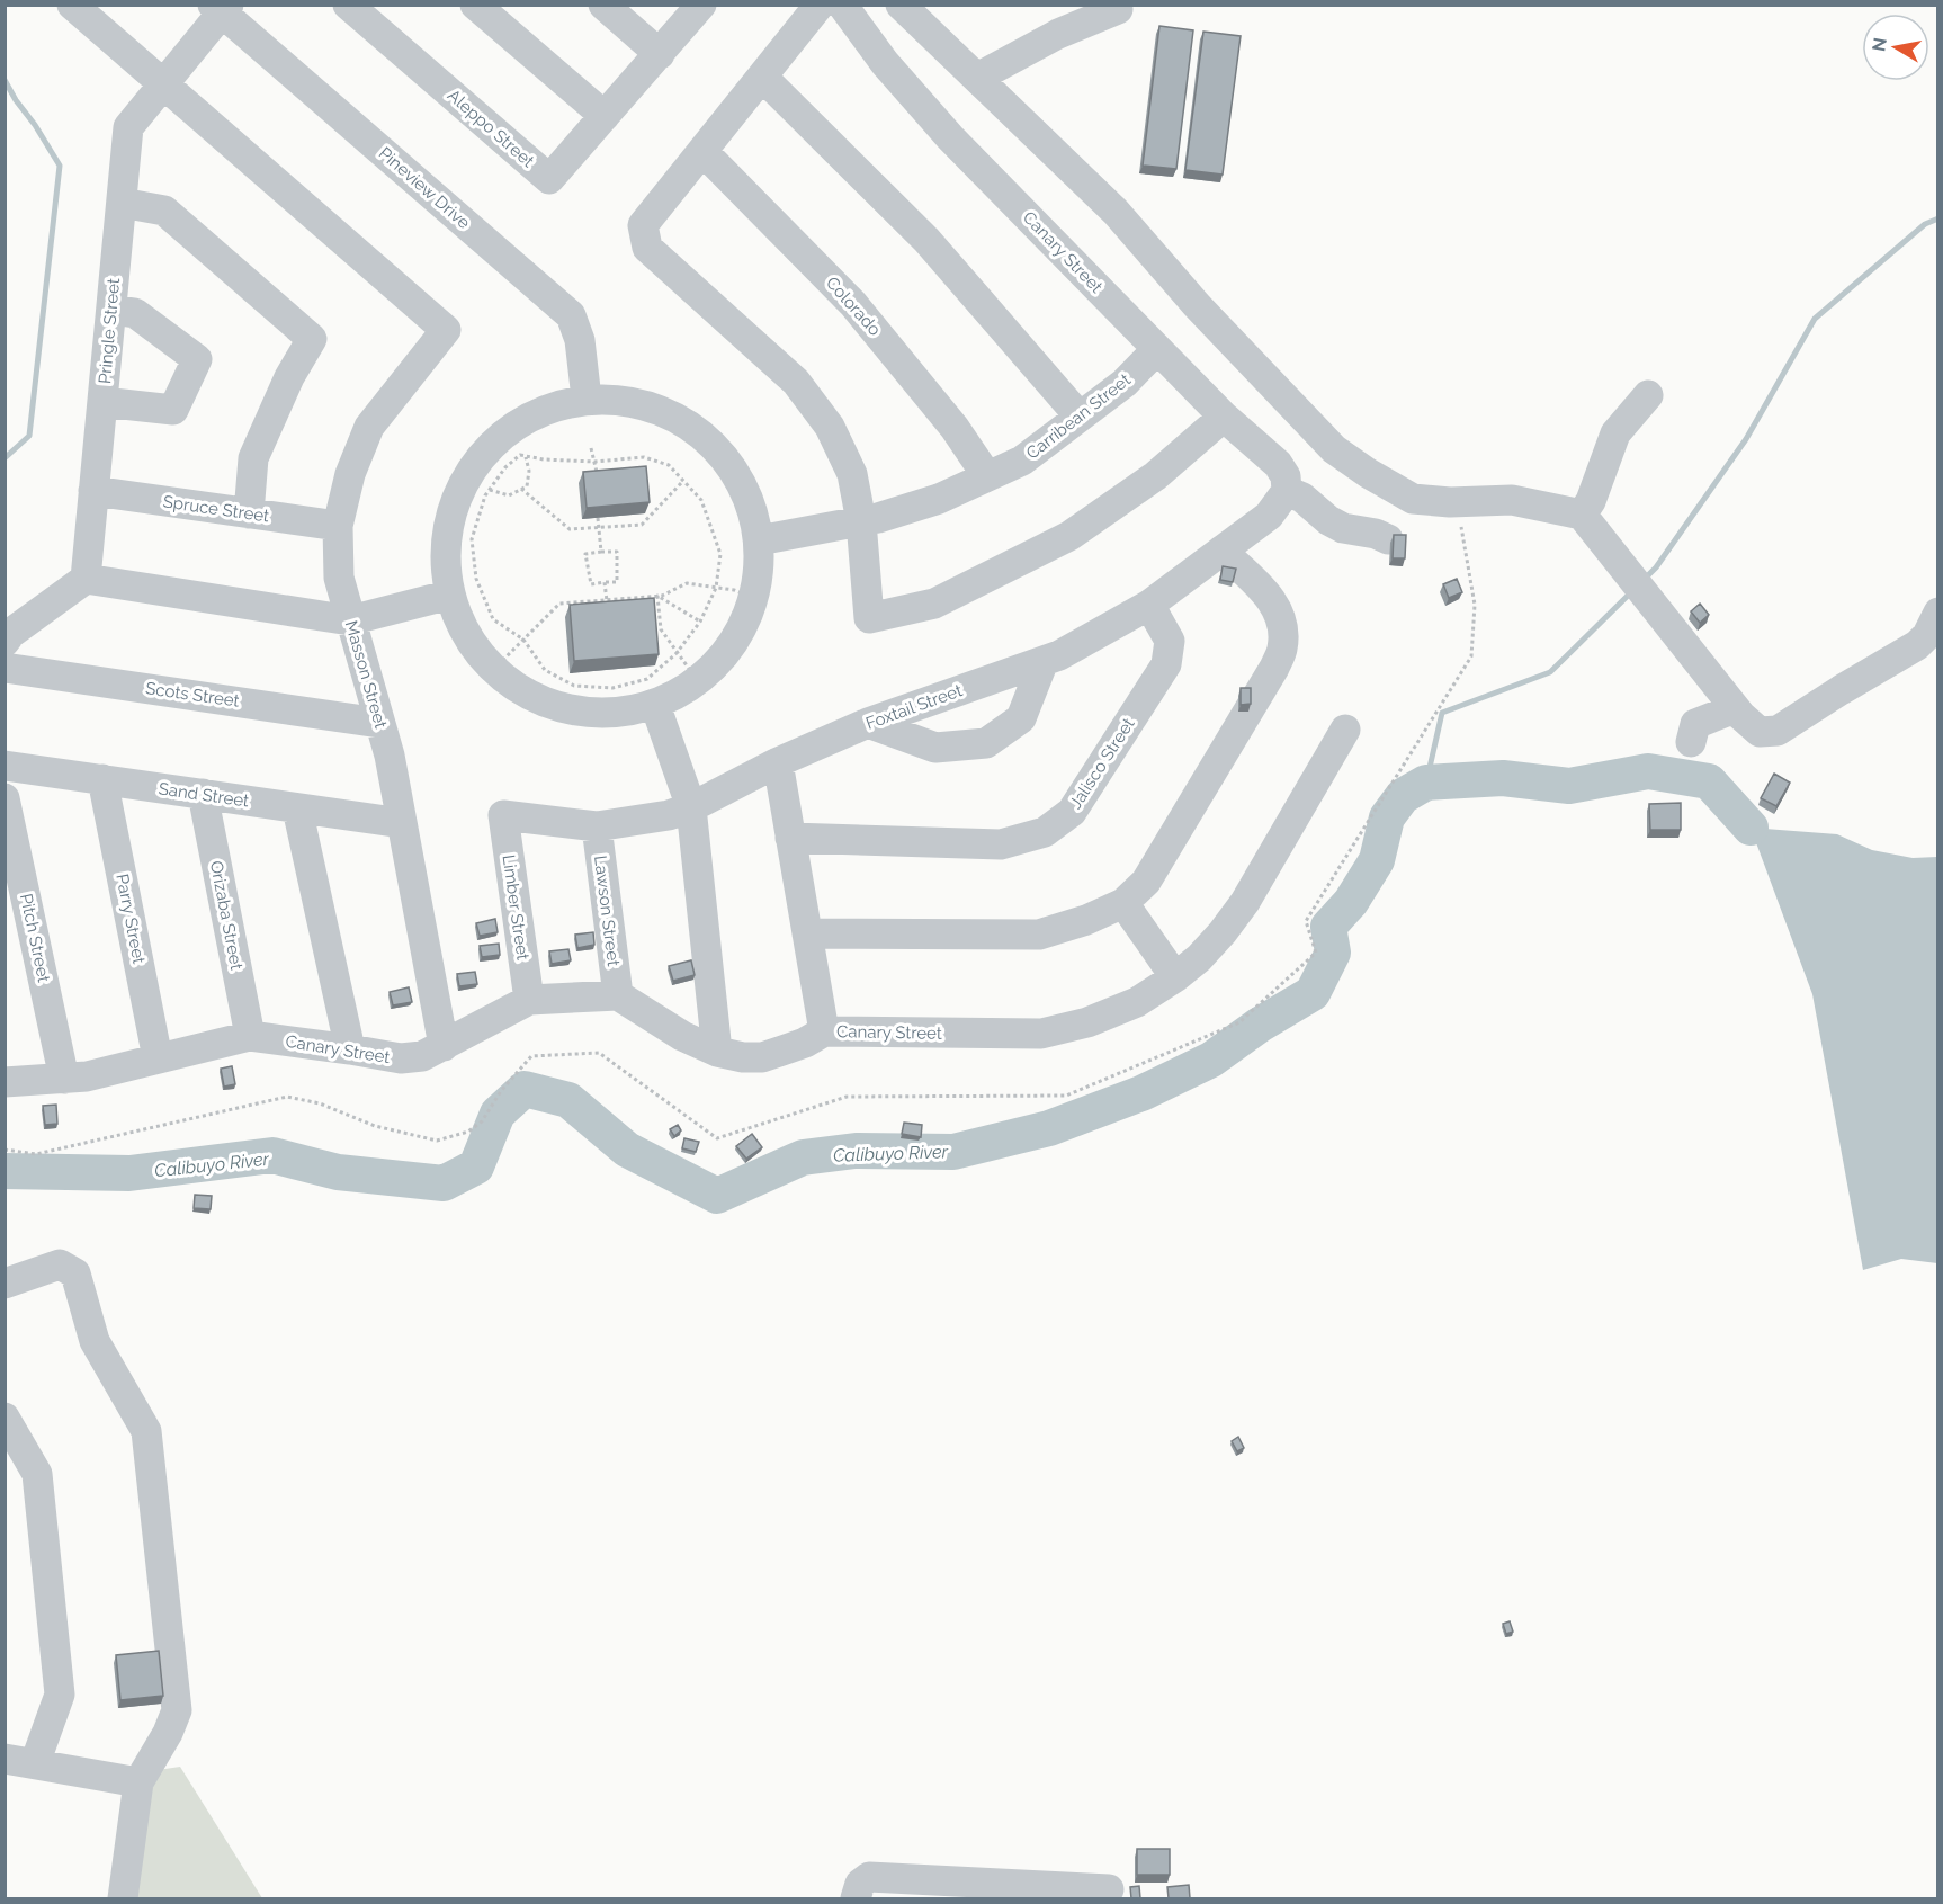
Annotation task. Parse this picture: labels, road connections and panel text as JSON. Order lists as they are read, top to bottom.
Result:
{
  "streets": {
    "street": [
      "Aleppo Street",
      "Pineview Drive",
      "Canary Street",
      "Colorado",
      "Pringle Street",
      "Carribean Street",
      "Spruce Street",
      "Masson Street",
      "Scots Street",
      "Foxtail Street",
      "Jalisco Street",
      "Sand Street",
      "Limber Street",
      "Lawson Street",
      "Orizaba Street",
      "Parry Street",
      "Pitch Street"
    ]
  },
  "crossings": [
    ["Pineview Drive", "Pringle Street"],
    ["Canary Street", "Carribean Street"],
    ["Canary Street", "Masson Street"],
    ["Canary Street", "Foxtail Street"],
    ["Canary Street", "Limber Street"],
    ["Canary Street", "Lawson Street"],
    ["Canary Street", "Orizaba Street"],
    ["Canary Street", "Parry Street"],
    ["Canary Street", "Pitch Street"],
    ["Colorado", "Carribean Street"],
    ["Pringle Street", "Spruce Street"],
    ["Pringle Street", "Masson Street"],
    ["Spruce Street", "Masson Street"],
    ["Masson Street", "Scots Street"],
    ["Masson Street", "Sand Street"],
    ["Foxtail Street", "Jalisco Street"],
    ["Foxtail Street", "Limber Street"],
    ["Foxtail Street", "Lawson Street"],
    ["Sand Street", "Orizaba Street"],
    ["Sand Street", "Parry Street"]
  ],
  "water": ["Calibuyo River"],
  "north": "left"
}
